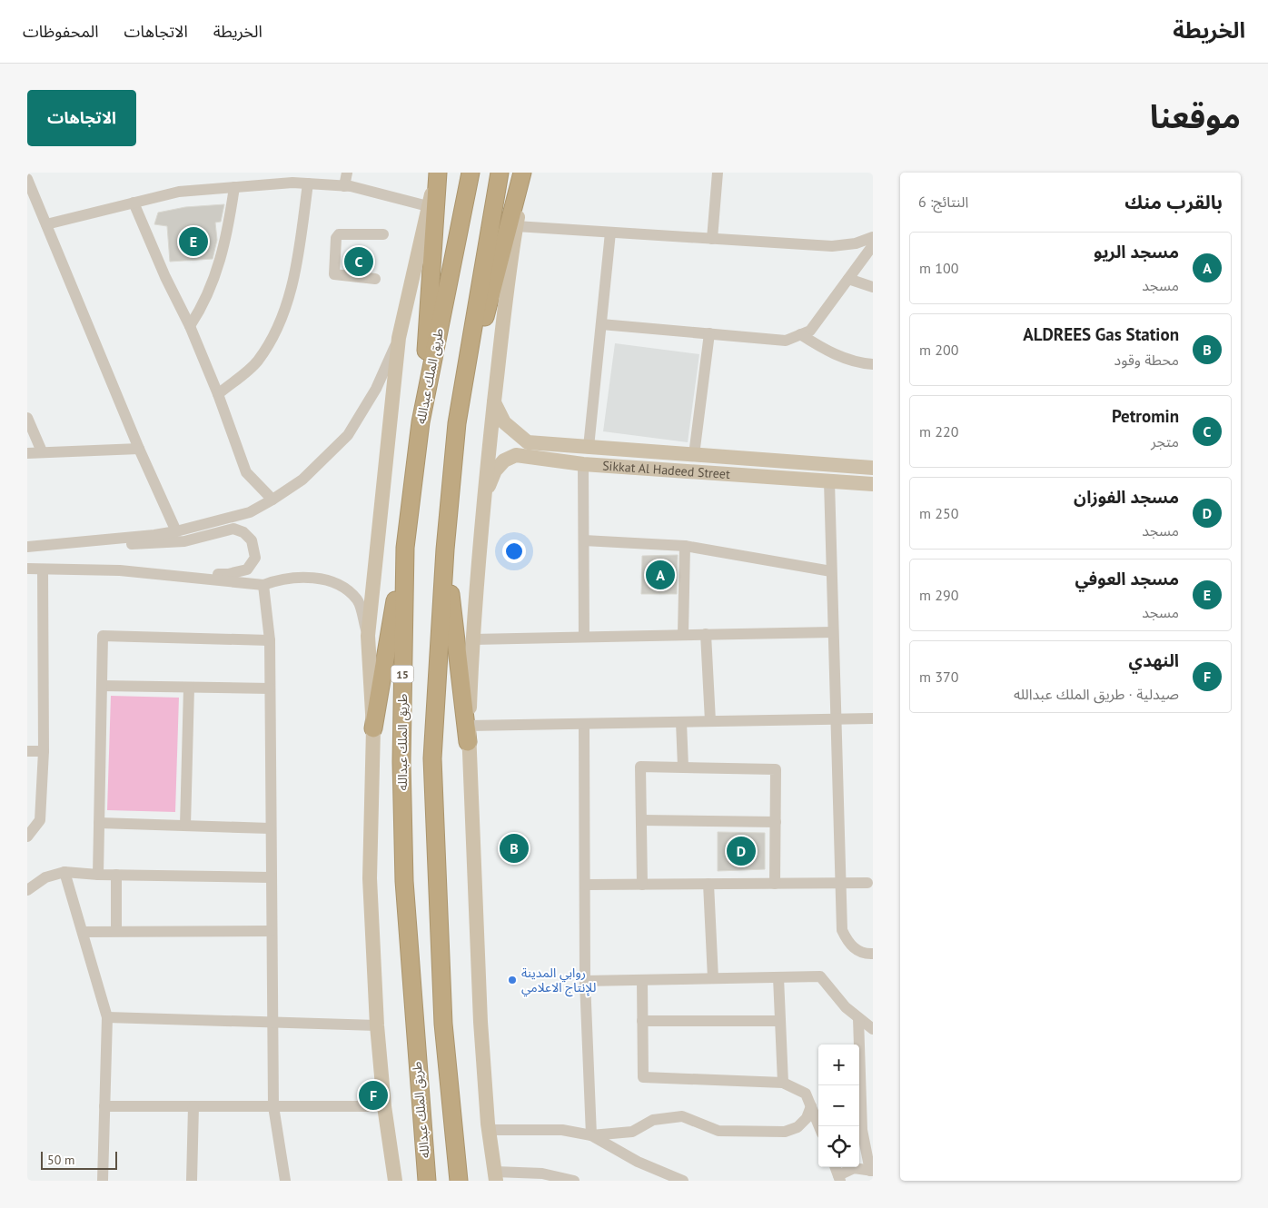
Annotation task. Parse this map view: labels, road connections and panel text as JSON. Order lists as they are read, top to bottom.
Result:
{
  "streets": {
    "highway": ["طريق الملك عبدالله", "15"],
    "main road": ["Sikkat Al Hadeed Street"]
  },
  "places": ["روابي المدينة للإنتاج الاعلامي"],
  "scale_bar": "50 m",
  "page": {
    "header": "الخريطة",
    "nav": ["الخريطة", "الاتجاهات", "المحفوظات"],
    "title": "موقعنا",
    "buttons": "الاتجاهات",
    "heading": ["بالقرب منك", "النتائج: 6"],
    "pins": [
      "E",
      "C",
      "A",
      "B",
      "D",
      "F"
    ],
    "list": [
      {
        "mark": "A",
        "name": "مسجد الريو",
        "note": "مسجد",
        "value": "100 m"
      },
      {
        "mark": "B",
        "name": "ALDREES Gas Station",
        "note": "محطة وقود",
        "value": "200 m"
      },
      {
        "mark": "C",
        "name": "Petromin",
        "note": "متجر",
        "value": "220 m"
      },
      {
        "mark": "D",
        "name": "مسجد الفوزان",
        "note": "مسجد",
        "value": "250 m"
      },
      {
        "mark": "E",
        "name": "مسجد العوفي",
        "note": "مسجد",
        "value": "290 m"
      },
      {
        "mark": "F",
        "name": "النهدي",
        "note": "صيدلية · طريق الملك عبدالله",
        "value": "370 m"
      }
    ],
    "map_buttons": ["+", "−"],
    "scale": "50 m"
  }
}
